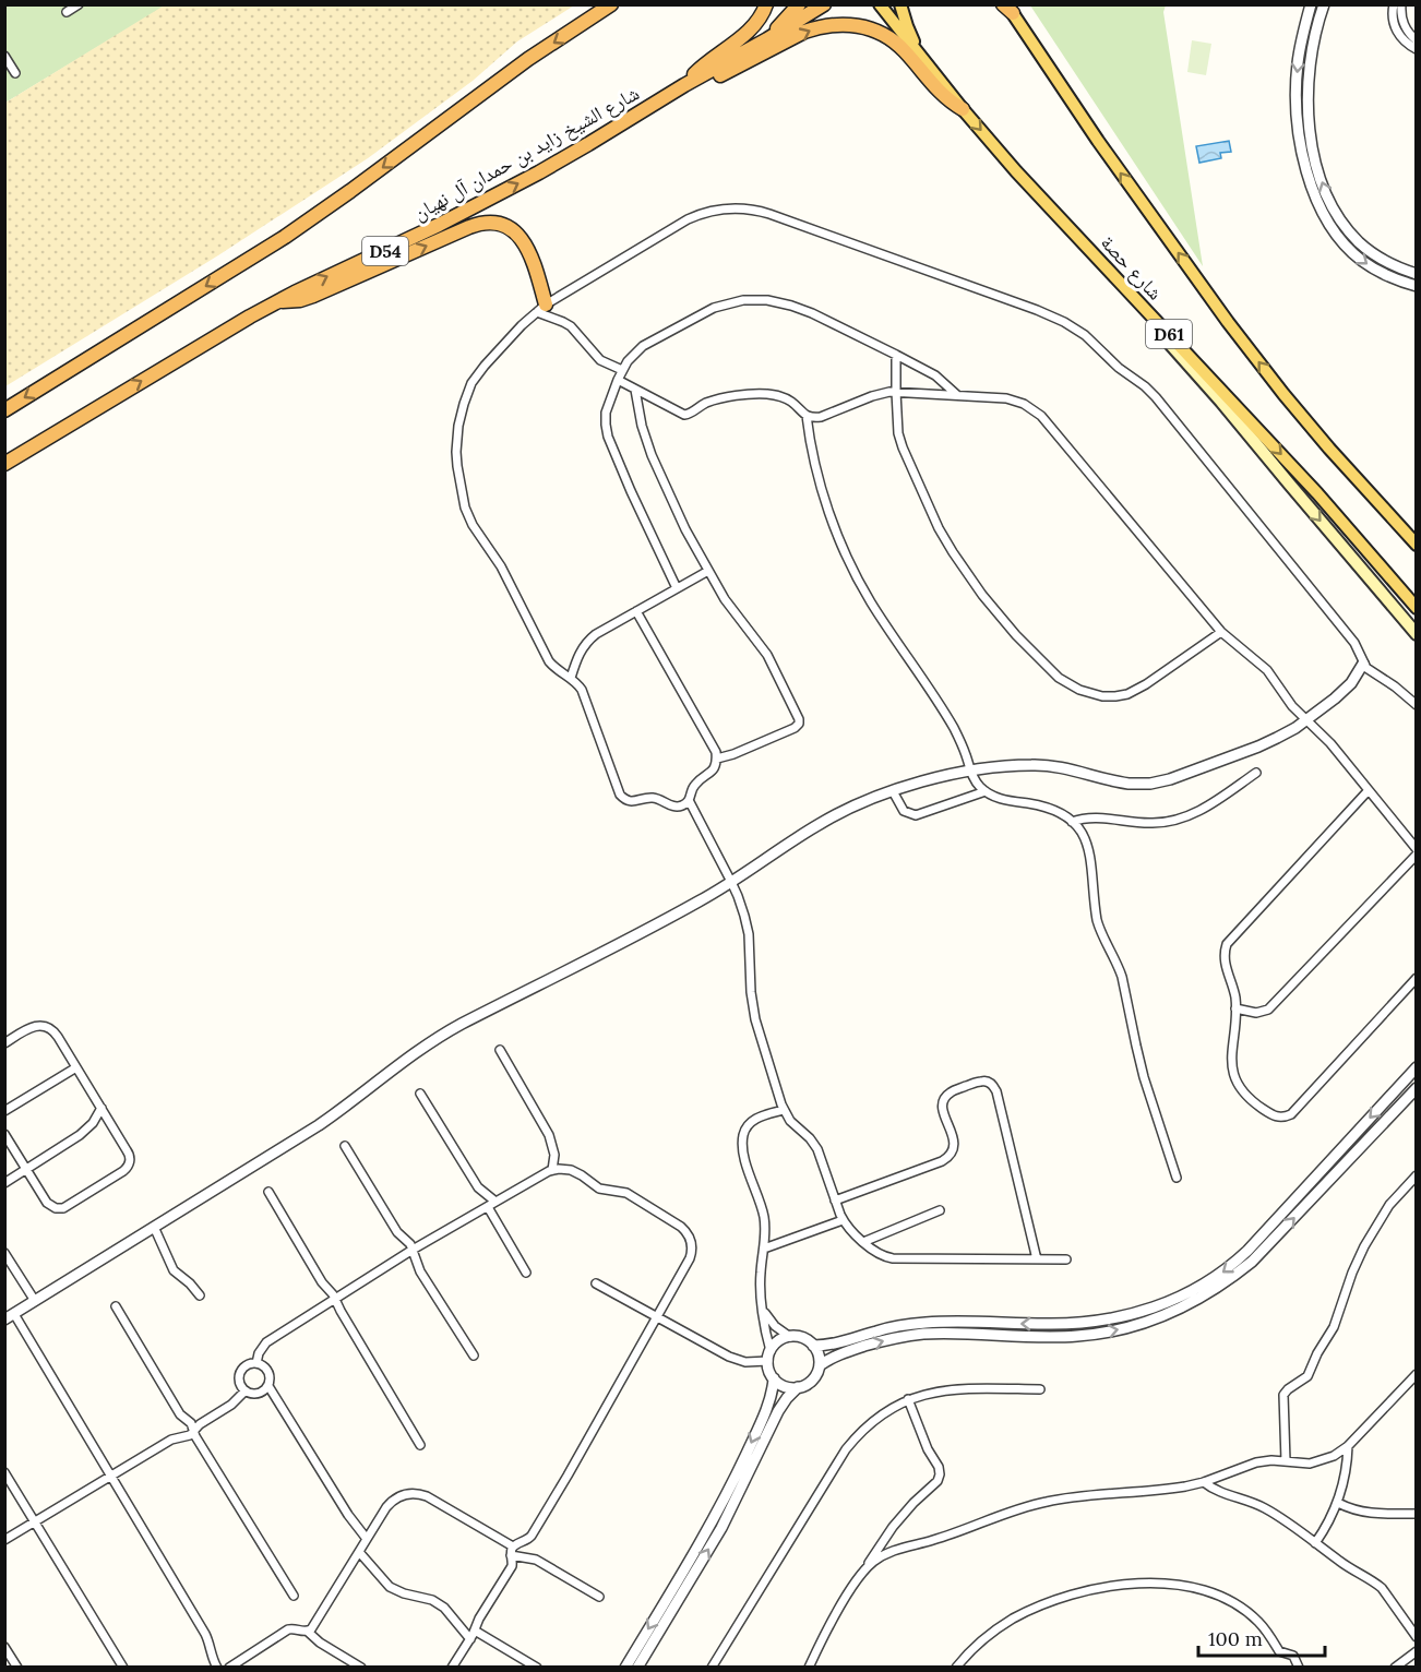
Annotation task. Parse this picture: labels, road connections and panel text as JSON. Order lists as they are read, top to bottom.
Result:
{
  "streets": {
    "highway": ["شارع الشيخ زايد بن حمدان آل نهيان", "D54"],
    "main road": ["شارع حصة", "D61"]
  },
  "scale_bar": "100 m"
}
